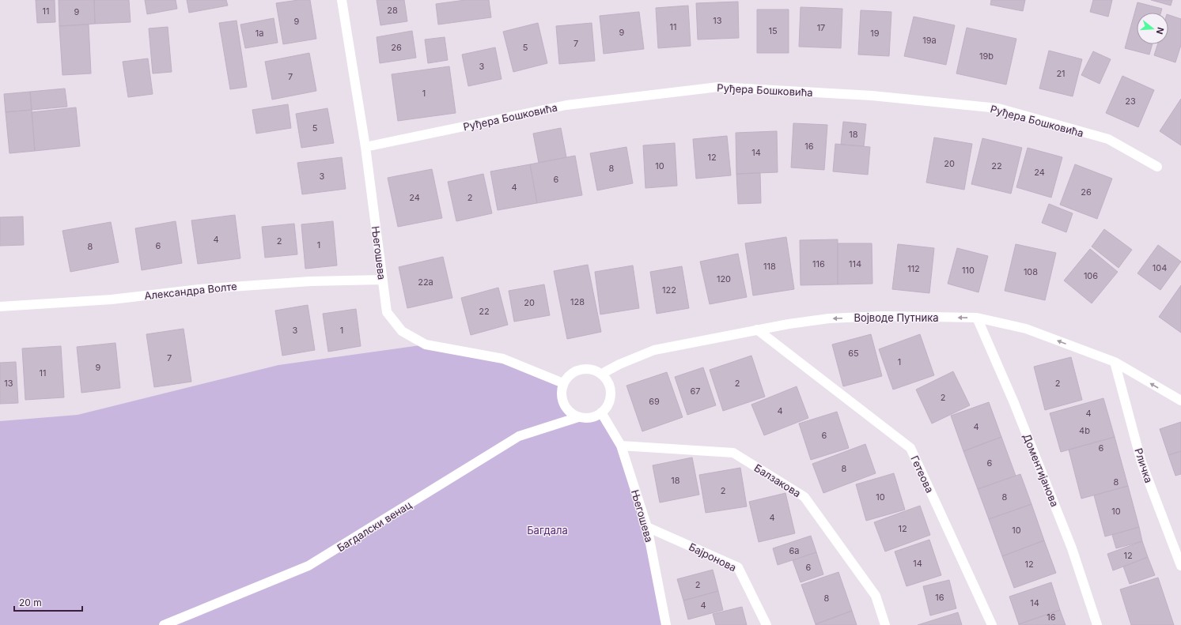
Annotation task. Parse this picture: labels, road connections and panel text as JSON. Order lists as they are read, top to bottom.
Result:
{
  "streets": {
    "street": [
      "Руђера Бошковића",
      "Његошева",
      "Александра Волте",
      "Војводе Путника",
      "Рличка",
      "Доментијанова",
      "Гетеова",
      "Балзакова",
      "Багдалски венац",
      "Бајронова"
    ]
  },
  "crossings": [
    ["Руђера Бошковића", "Његошева"],
    ["Његошева", "Александра Волте"],
    ["Његошева", "Војводе Путника"],
    ["Његошева", "Балзакова"],
    ["Његошева", "Багдалски венац"],
    ["Његошева", "Бајронова"],
    ["Војводе Путника", "Рличка"],
    ["Војводе Путника", "Доментијанова"],
    ["Војводе Путника", "Гетеова"],
    ["Војводе Путника", "Багдалски венац"]
  ],
  "one_way": ["Војводе Путника"],
  "parks": ["Багдала"],
  "house_numbers": [
    "28",
    "11",
    "9",
    "13",
    "9",
    "11",
    "17",
    "15",
    "9",
    "1a",
    "19",
    "19a",
    "7",
    "26",
    "5",
    "19b",
    "3",
    "21",
    "7",
    "1",
    "23",
    "5",
    "18",
    "16",
    "14",
    "12",
    "20",
    "10",
    "22",
    "8",
    "24",
    "3",
    "6",
    "4",
    "26",
    "24",
    "2",
    "4",
    "2",
    "1",
    "6",
    "8",
    "116",
    "114",
    "118",
    "104",
    "112",
    "110",
    "108",
    "106",
    "120",
    "22a",
    "122",
    "128",
    "20",
    "22",
    "3",
    "1",
    "65",
    "7",
    "1",
    "9",
    "11",
    "13",
    "2",
    "2",
    "67",
    "2",
    "69",
    "4",
    "4",
    "4",
    "4b",
    "6",
    "6",
    "6",
    "8",
    "18",
    "8",
    "2",
    "10",
    "8",
    "10",
    "4",
    "12",
    "10",
    "6a",
    "12",
    "14",
    "12",
    "6",
    "2",
    "16",
    "8",
    "14",
    "4",
    "16"
  ],
  "scale_bar": "20 m",
  "north": "right"
}
